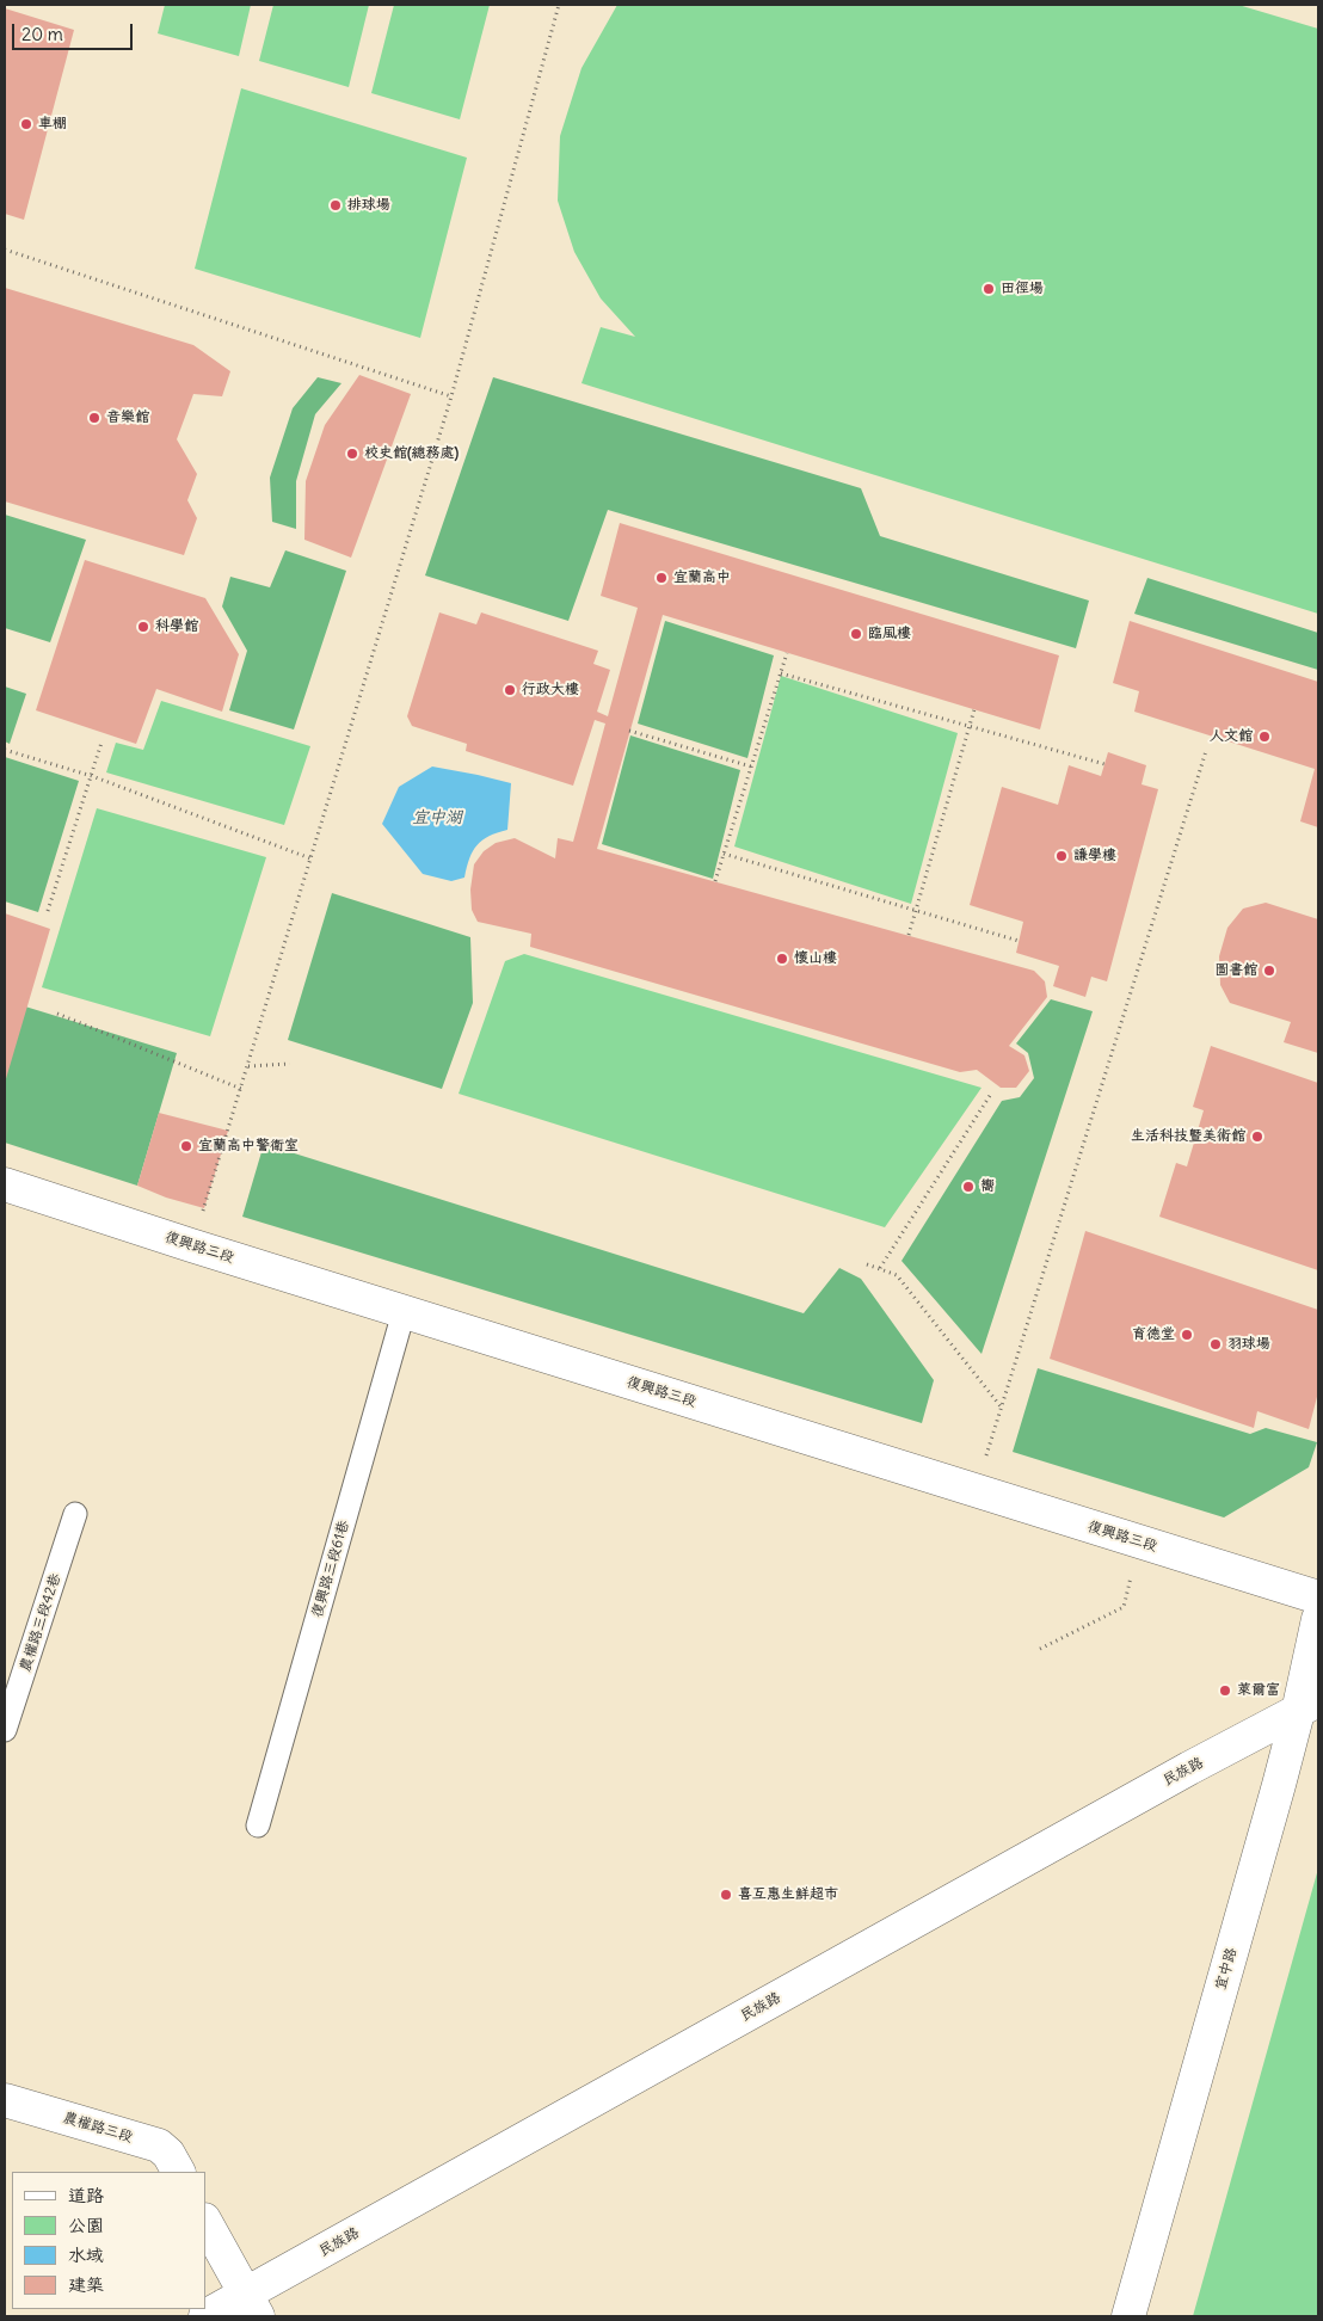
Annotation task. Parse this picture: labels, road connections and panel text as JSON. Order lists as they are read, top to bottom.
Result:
{
  "streets": {
    "street": [
      "復興路三段",
      "民族路",
      "宜中路",
      "農權路三段"
    ],
    "lane": ["復興路三段61巷", "農權路三段42巷"]
  },
  "crossings": [
    ["復興路三段", "復興路三段61巷"],
    ["民族路", "宜中路"]
  ],
  "water": ["宜中湖"],
  "places": [
    "車棚",
    "排球場",
    "田徑場",
    "音樂館",
    "校史館(總務處)",
    "宜蘭高中",
    "科學館",
    "臨風樓",
    "行政大樓",
    "人文館",
    "謙學樓",
    "懷山樓",
    "圖書館",
    "生活科技暨美術館",
    "宜蘭高中警衛室",
    "嚮",
    "育德堂",
    "羽球場",
    "萊爾富",
    "喜互惠生鮮超市"
  ],
  "legend": [
    "道路",
    "公園",
    "水域",
    "建築"
  ],
  "scale_bar": "20 m"
}
